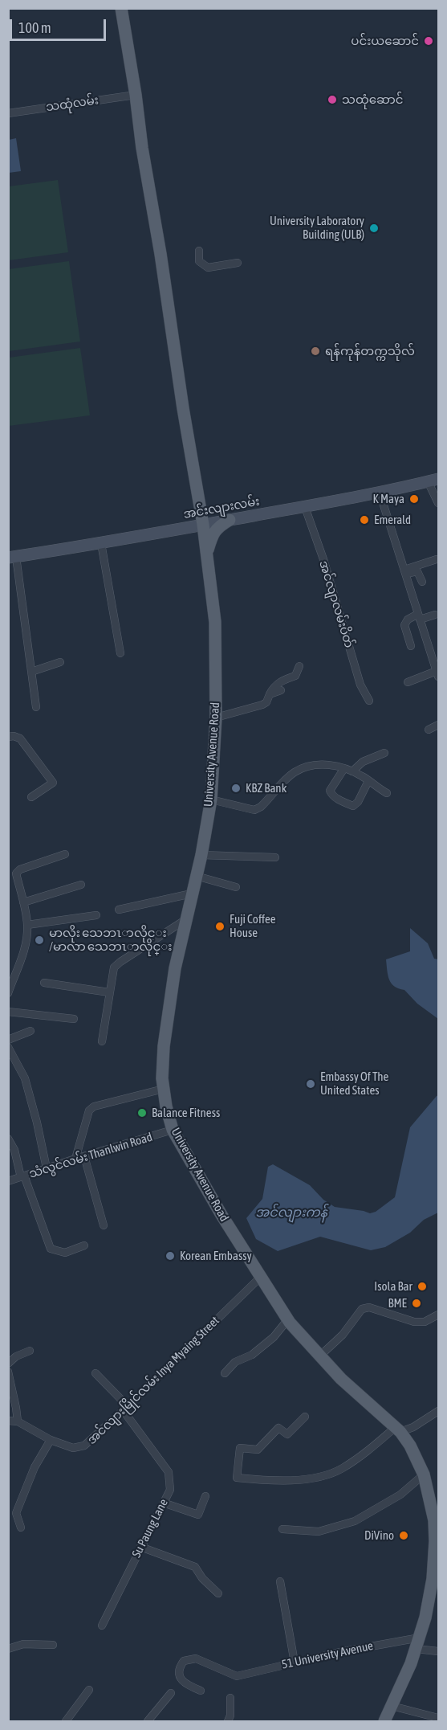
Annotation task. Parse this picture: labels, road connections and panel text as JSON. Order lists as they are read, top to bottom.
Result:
{
  "streets": {
    "main road": ["အင်းလျားလမ်း", "University Avenue Road"],
    "street": [
      "သထုံလမ်း",
      "အင်လျာလမ်းပိတ်",
      "သံလွင်လမ်း Thanlwin Road",
      "အင်လျားမြိုင်လမ်း Inya Myaing Street",
      "Su Paung Lane",
      "51 University Avenue"
    ]
  },
  "crossings": [
    ["သထုံလမ်း", "University Avenue Road"],
    ["အင်းလျားလမ်း", "အင်လျာလမ်းပိတ်"],
    ["အင်းလျားလမ်း", "University Avenue Road"],
    ["University Avenue Road", "သံလွင်လမ်း Thanlwin Road"],
    ["University Avenue Road", "အင်လျားမြိုင်လမ်း Inya Myaing Street"],
    ["University Avenue Road", "51 University Avenue"],
    ["အင်လျားမြိုင်လမ်း Inya Myaing Street", "Su Paung Lane"]
  ],
  "water": ["အင်လျားကန်"],
  "places": [
    "ပင်းယဆောင်",
    "သထုံဆောင်",
    "University Laboratory Building (ULB)",
    "ရန်ကုန်တက္ကသိုလ်",
    "K Maya",
    "Emerald",
    "KBZ Bank",
    "Fuji Coffee House",
    "မာလိုး သေဘၤာလိုင္း /မာလာ သေဘၤာလိုင္း",
    "Embassy Of The United States",
    "Balance Fitness",
    "Korean Embassy",
    "Isola Bar",
    "BME",
    "DiVino"
  ],
  "scale_bar": "100 m"
}
